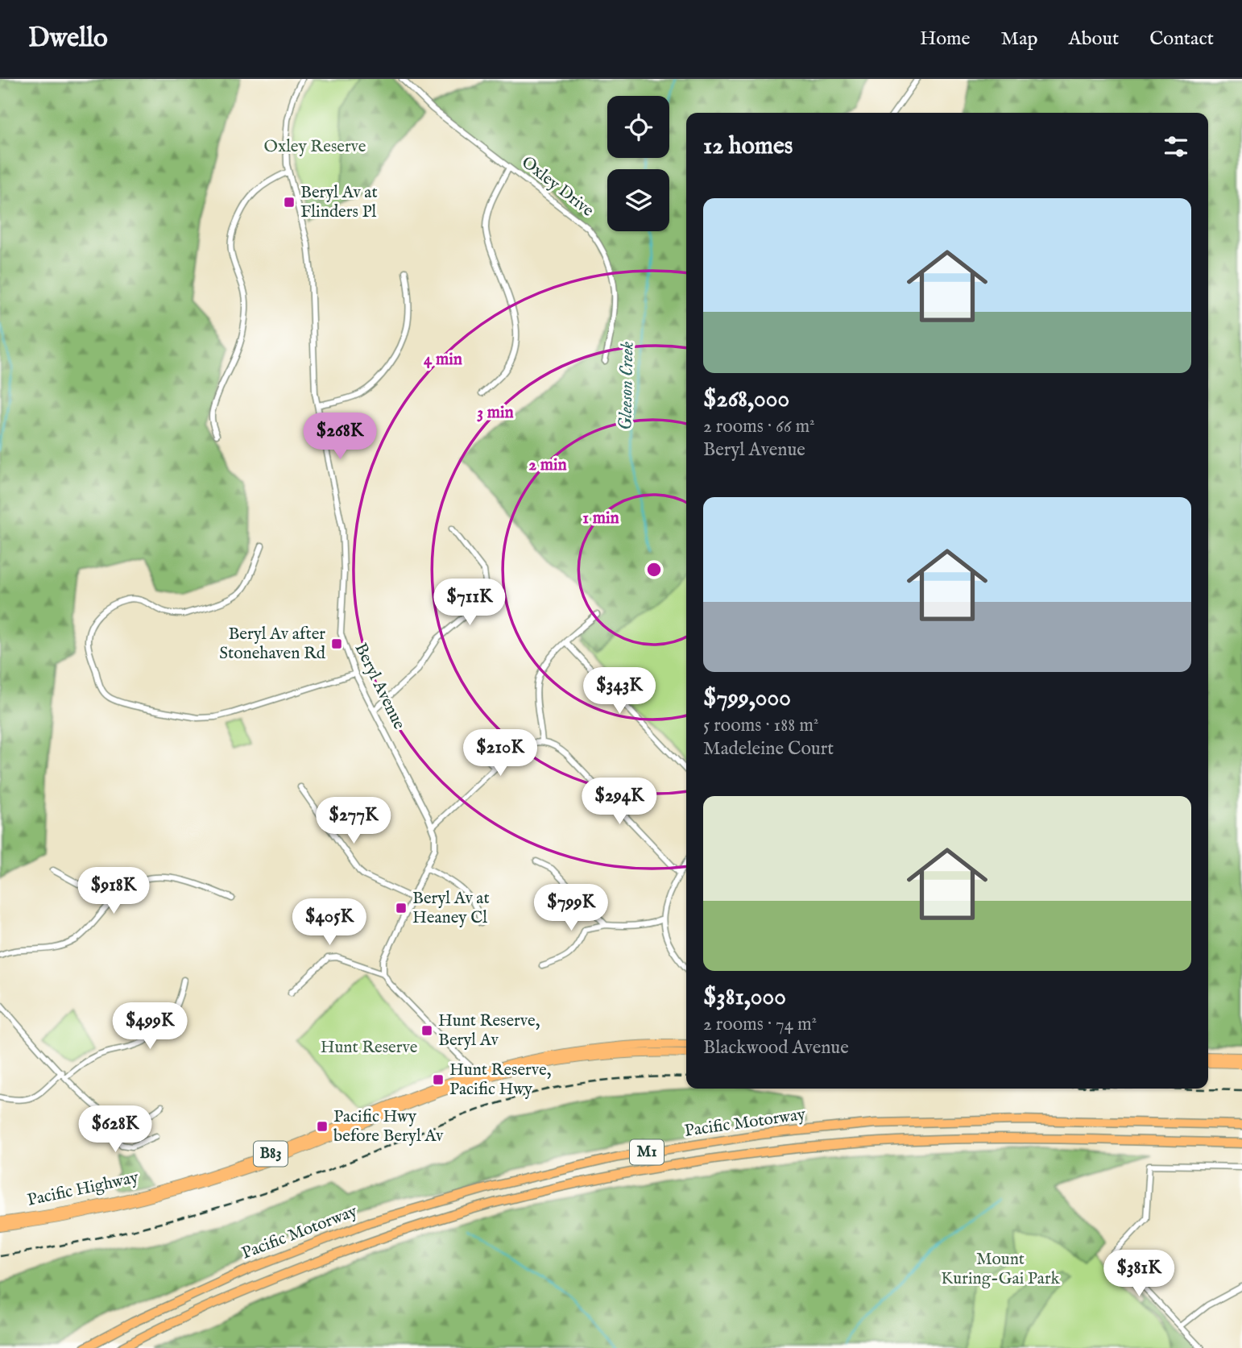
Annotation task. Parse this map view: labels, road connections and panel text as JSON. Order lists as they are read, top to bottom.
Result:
{
  "streets": {
    "highway": ["Pacific Motorway", "M1"],
    "main road": ["B83", "Pacific Highway"],
    "street": ["Oxley Drive", "Beryl Avenue"]
  },
  "water": ["Gleeson Creek"],
  "parks": ["Oxley Reserve", "Hunt Reserve", "Mount Kuring-Gai Park"],
  "places": {
    "transit": [
      "Beryl Av at Flinders Pl",
      "Beryl Av after Stonehaven Rd",
      "Beryl Av at Heaney Cl",
      "Hunt Reserve, Beryl Av",
      "Hunt Reserve, Pacific Hwy",
      "Pacific Hwy before Beryl Av"
    ]
  },
  "page": {
    "header": "Dwello",
    "nav": [
      "Home",
      "Map",
      "About",
      "Contact"
    ],
    "heading": "12 homes",
    "list": [
      {
        "name": "$268,000",
        "note": "2 rooms · 66 m² · Beryl Avenue"
      },
      {
        "name": "$799,000",
        "note": "5 rooms · 188 m² · Madeleine Court"
      },
      {
        "name": "$381,000",
        "note": "2 rooms · 74 m² · Blackwood Avenue"
      }
    ],
    "price": [
      "$268K",
      "$711K",
      "$343K",
      "$210K",
      "$294K",
      "$277K",
      "$918K",
      "$799K",
      "$405K",
      "$499K",
      "$628K",
      "$381K"
    ]
  },
  "rings": [
    "4 min",
    "3 min",
    "2 min",
    "1 min"
  ]
}
